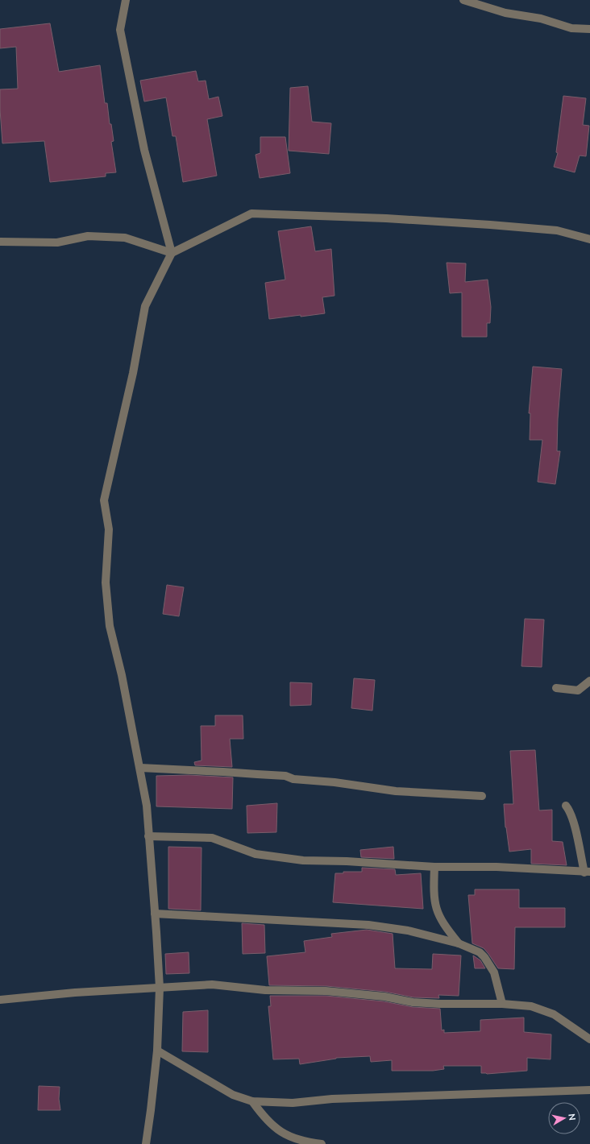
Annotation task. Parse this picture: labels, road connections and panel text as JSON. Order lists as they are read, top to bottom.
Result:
{
  "north": "right"
}
